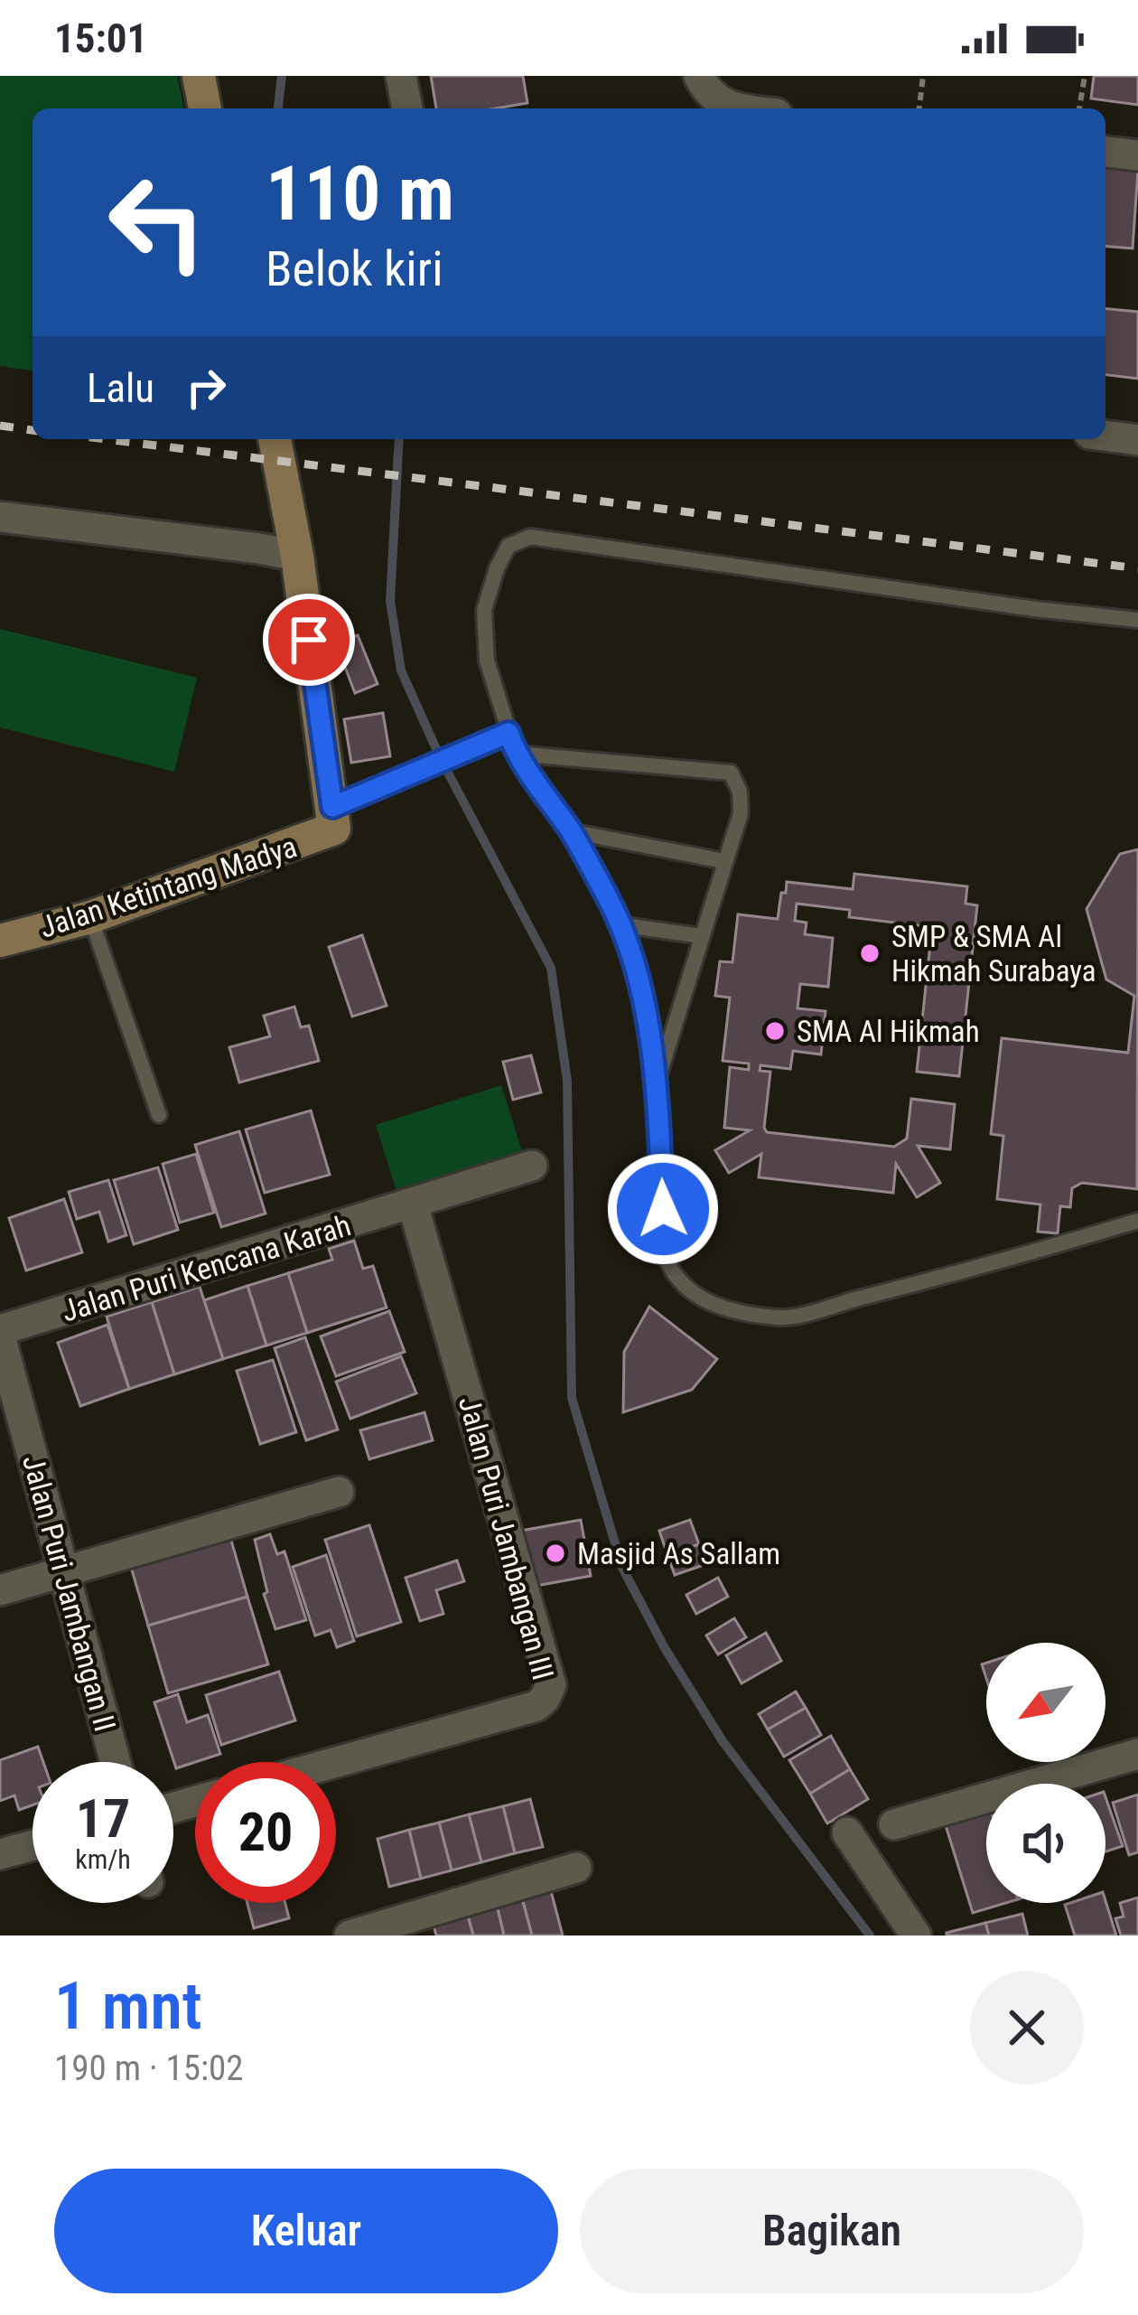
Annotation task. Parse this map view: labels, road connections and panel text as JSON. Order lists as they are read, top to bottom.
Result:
{
  "streets": {
    "street": [
      "Jalan Ketintang Madya",
      "Jalan Puri Kencana Karah",
      "Jalan Puri Jambangan III",
      "Jalan Puri Jambangan II"
    ]
  },
  "crossings": [
    ["Jalan Puri Kencana Karah", "Jalan Puri Jambangan III"],
    ["Jalan Puri Kencana Karah", "Jalan Puri Jambangan II"]
  ],
  "places": ["SMP & SMA Al Hikmah Surabaya", "SMA Al Hikmah", "Masjid As Sallam"],
  "north": "bottom left",
  "page": {
    "status": "15:01",
    "turn": ["110 m", "Belok kiri"],
    "then": "Lalu",
    "speed": "17 km/h",
    "limit": "20",
    "heading": ["1 mnt", "190 m · 15:02"],
    "buttons": ["Keluar", "Bagikan"]
  }
}
